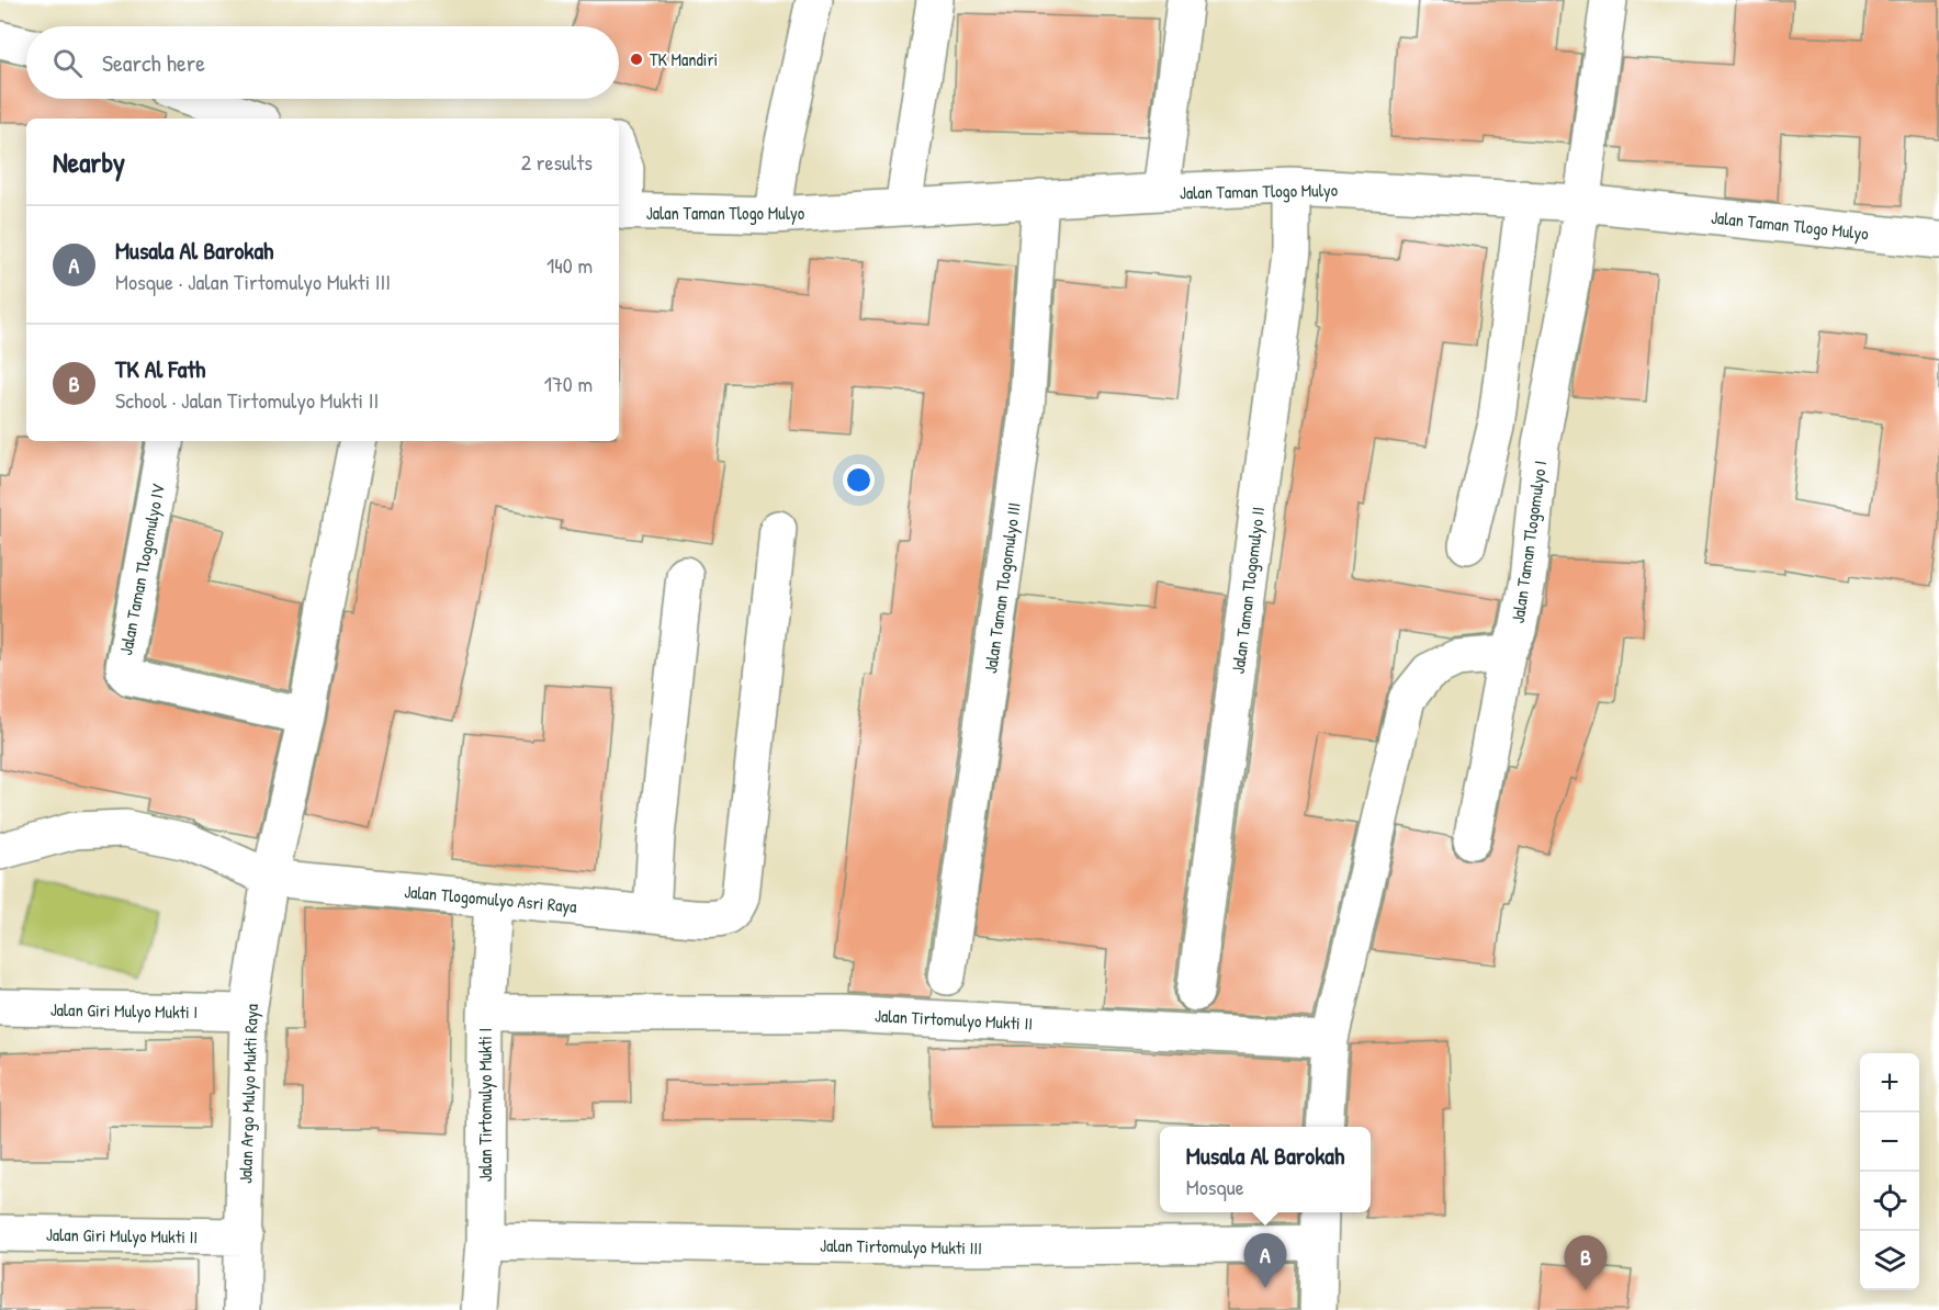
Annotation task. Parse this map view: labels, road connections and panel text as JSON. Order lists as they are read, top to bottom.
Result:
{
  "streets": {
    "street": [
      "Jalan Taman Tlogo Mulyo",
      "Jalan Taman Tlogomulyo I",
      "Jalan Taman Tlogomulyo IV",
      "Jalan Taman Tlogomulyo III",
      "Jalan Taman Tlogomulyo II",
      "Jalan Tlogomulyo Asri Raya",
      "Jalan Giri Mulyo Mukti I",
      "Jalan Tirtomulyo Mukti II",
      "Jalan Argo Mulyo Mukti Raya",
      "Jalan Tirtomulyo Mukti I",
      "Jalan Giri Mulyo Mukti II",
      "Jalan Tirtomulyo Mukti III"
    ]
  },
  "crossings": [
    ["Jalan Taman Tlogo Mulyo", "Jalan Taman Tlogomulyo I"],
    ["Jalan Taman Tlogo Mulyo", "Jalan Taman Tlogomulyo III"],
    ["Jalan Taman Tlogo Mulyo", "Jalan Taman Tlogomulyo II"],
    ["Jalan Tlogomulyo Asri Raya", "Jalan Argo Mulyo Mukti Raya"],
    ["Jalan Tlogomulyo Asri Raya", "Jalan Tirtomulyo Mukti I"],
    ["Jalan Giri Mulyo Mukti I", "Jalan Argo Mulyo Mukti Raya"],
    ["Jalan Tirtomulyo Mukti II", "Jalan Tirtomulyo Mukti I"],
    ["Jalan Argo Mulyo Mukti Raya", "Jalan Giri Mulyo Mukti II"],
    ["Jalan Tirtomulyo Mukti I", "Jalan Tirtomulyo Mukti III"]
  ],
  "places": ["TK Mandiri"],
  "page": {
    "search": "Search here",
    "heading": ["Nearby", "2 results"],
    "list": [
      {
        "mark": "A",
        "name": "Musala Al Barokah",
        "note": "Mosque · Jalan Tirtomulyo Mukti III",
        "value": "140 m"
      },
      {
        "mark": "B",
        "name": "TK Al Fath",
        "note": "School · Jalan Tirtomulyo Mukti II",
        "value": "170 m"
      }
    ],
    "map_buttons": ["+", "−"],
    "popup": ["Musala Al Barokah", "Mosque"],
    "pins": ["A", "B"]
  }
}
